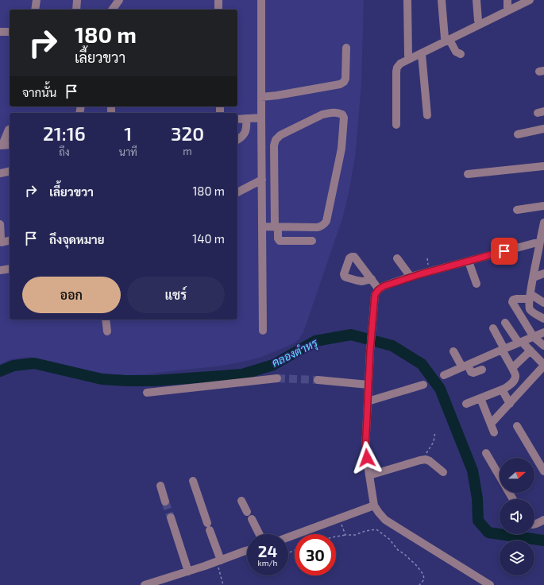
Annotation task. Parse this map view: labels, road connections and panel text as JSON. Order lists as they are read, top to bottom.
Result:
{
  "water": ["คลองตำหรุ"],
  "north": "right",
  "page": {
    "turn": ["180 m", "เลี้ยวขวา"],
    "then": "จากนั้น",
    "eta": [
      "21:16",
      "ถึง",
      "1",
      "นาที",
      "320",
      "m"
    ],
    "list": [
      {
        "name": "เลี้ยวขวา",
        "value": "180 m"
      },
      {
        "name": "ถึงจุดหมาย",
        "value": "140 m"
      }
    ],
    "buttons": ["ออก", "แชร์"],
    "speed": "24 km/h",
    "limit": "30"
  }
}
